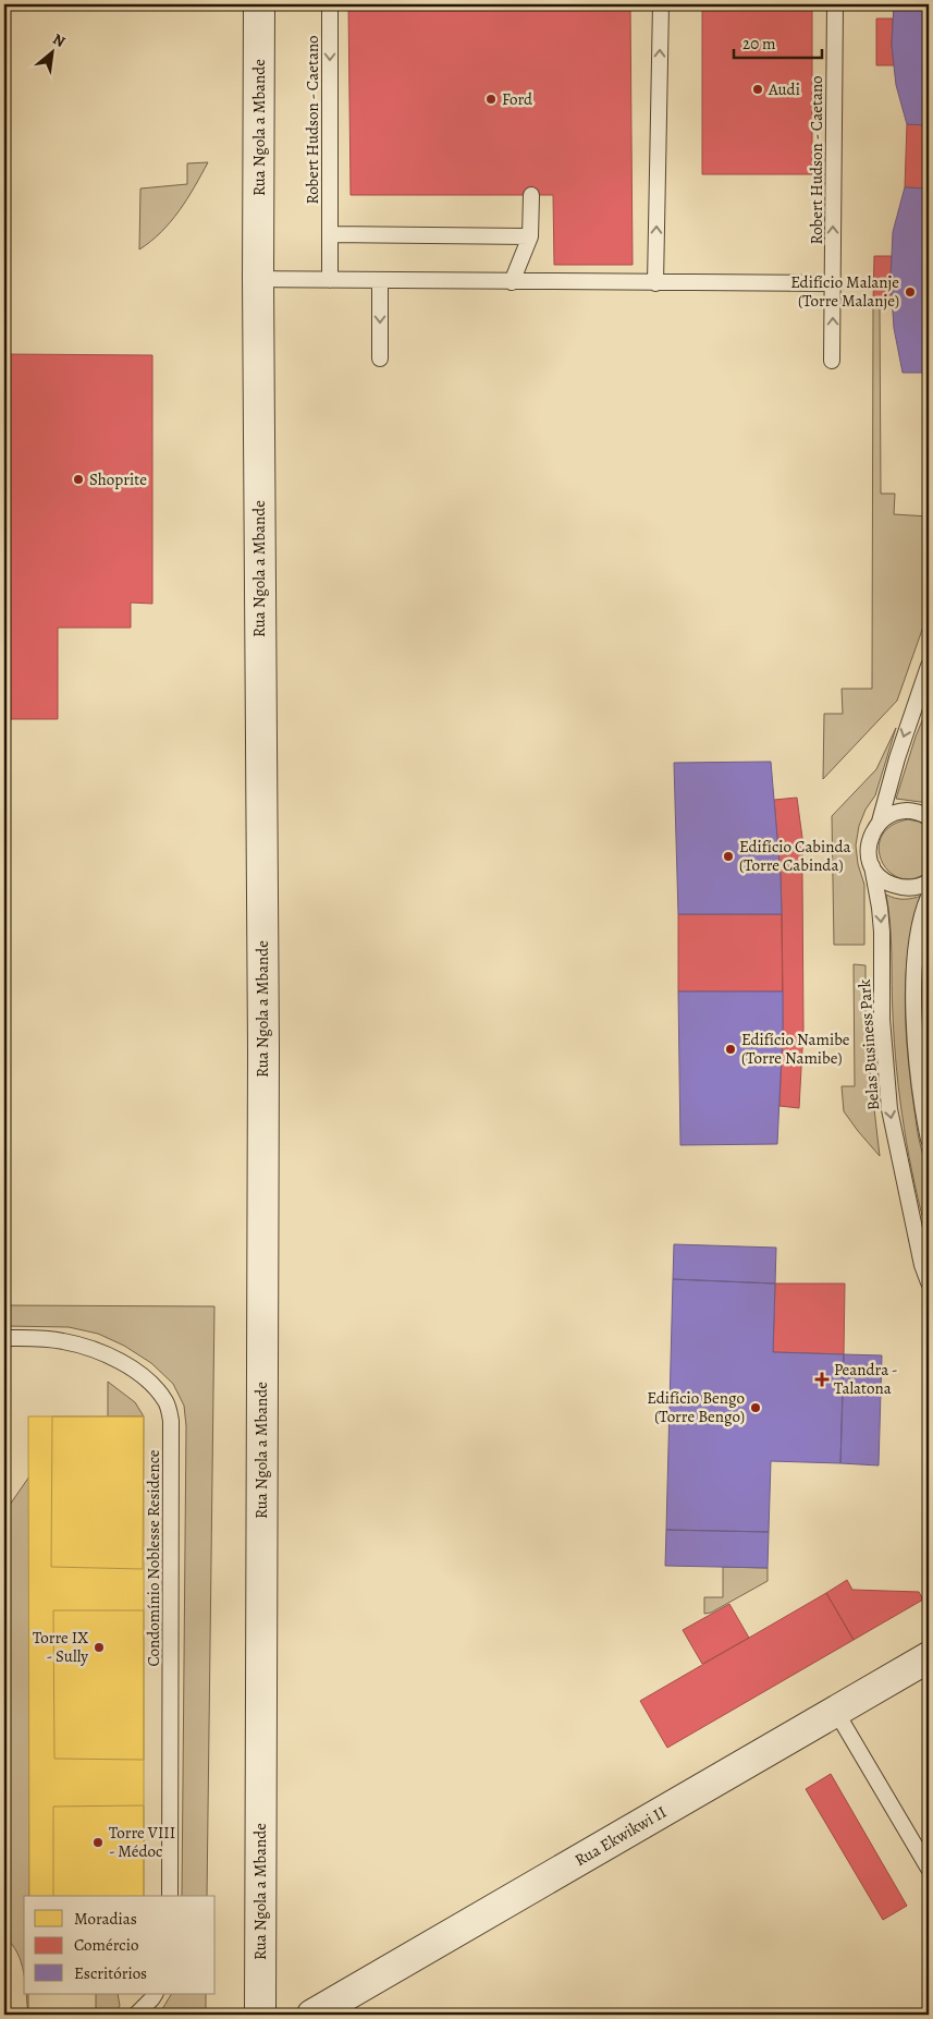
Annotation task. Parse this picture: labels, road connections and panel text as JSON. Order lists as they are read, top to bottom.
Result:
{
  "streets": {
    "street": ["Rua Ngola a Mbande", "Rua Ekwikwi II"],
    "lane": ["Robert Hudson - Caetano", "Belas Business Park", "Condomínio Noblesse Residence"]
  },
  "places": {
    "other": [
      "Audi",
      "Ford",
      "Edifício Malanje (Torre Malanje)",
      "Shoprite",
      "Edifício Cabinda (Torre Cabinda)",
      "Edifício Namibe (Torre Namibe)",
      "Edifício Bengo (Torre Bengo)",
      "Torre IX - Sully",
      "Torre VIII - Médoc"
    ],
    "health": ["Peandra - Talatona"]
  },
  "legend": ["Moradias", "Comércio", "Escritórios"],
  "scale_bar": "20 m",
  "north": "top right"
}
